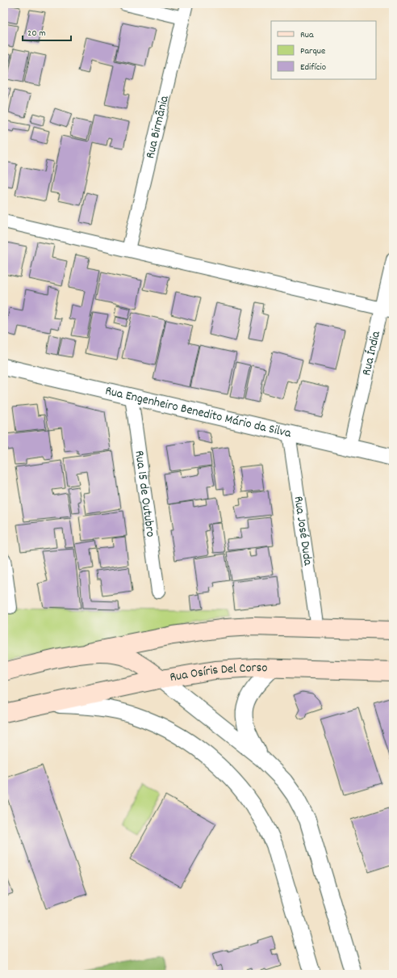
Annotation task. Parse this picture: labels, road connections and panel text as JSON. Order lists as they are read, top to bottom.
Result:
{
  "streets": {
    "main road": ["Rua Osíris Del Corso"],
    "street": [
      "Rua Birmânia",
      "Rua Índia",
      "Rua Engenheiro Benedito Mário da Silva",
      "Rua 15 de Outubro",
      "Rua José Duda"
    ]
  },
  "crossings": [
    ["Rua Índia", "Rua Engenheiro Benedito Mário da Silva"],
    ["Rua Engenheiro Benedito Mário da Silva", "Rua 15 de Outubro"],
    ["Rua Engenheiro Benedito Mário da Silva", "Rua José Duda"]
  ],
  "legend": ["Rua", "Parque", "Edifício"],
  "scale_bar": "20 m"
}
